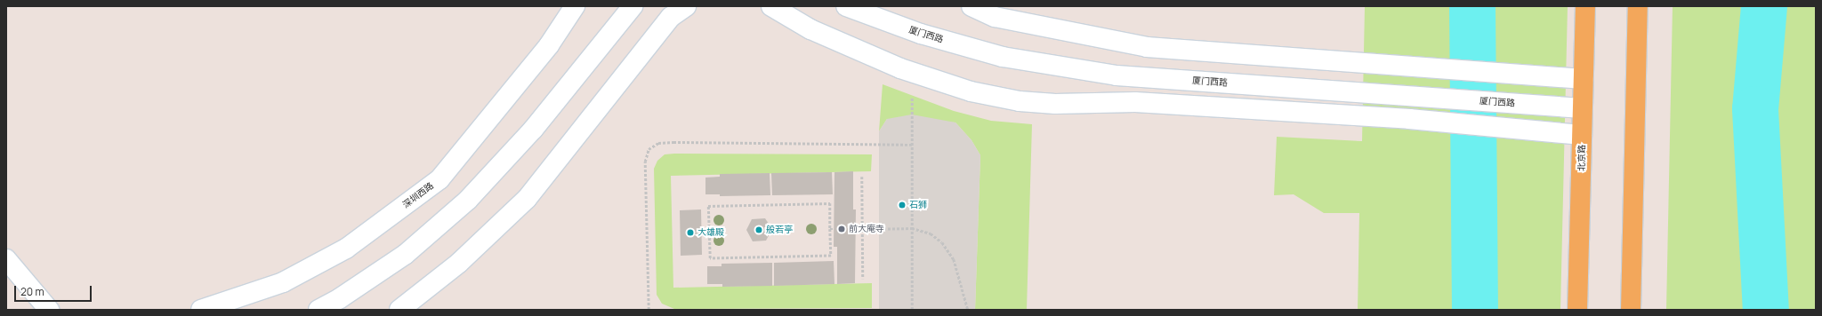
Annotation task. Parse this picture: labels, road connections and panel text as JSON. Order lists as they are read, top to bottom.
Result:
{
  "streets": {
    "main road": ["北京路"],
    "street": ["厦门西路", "深圳西路"]
  },
  "crossings": [
    ["厦门西路", "北京路"]
  ],
  "places": [
    "石狮",
    "前大庵寺",
    "般若亭",
    "大雄殿"
  ],
  "scale_bar": "20 m"
}
